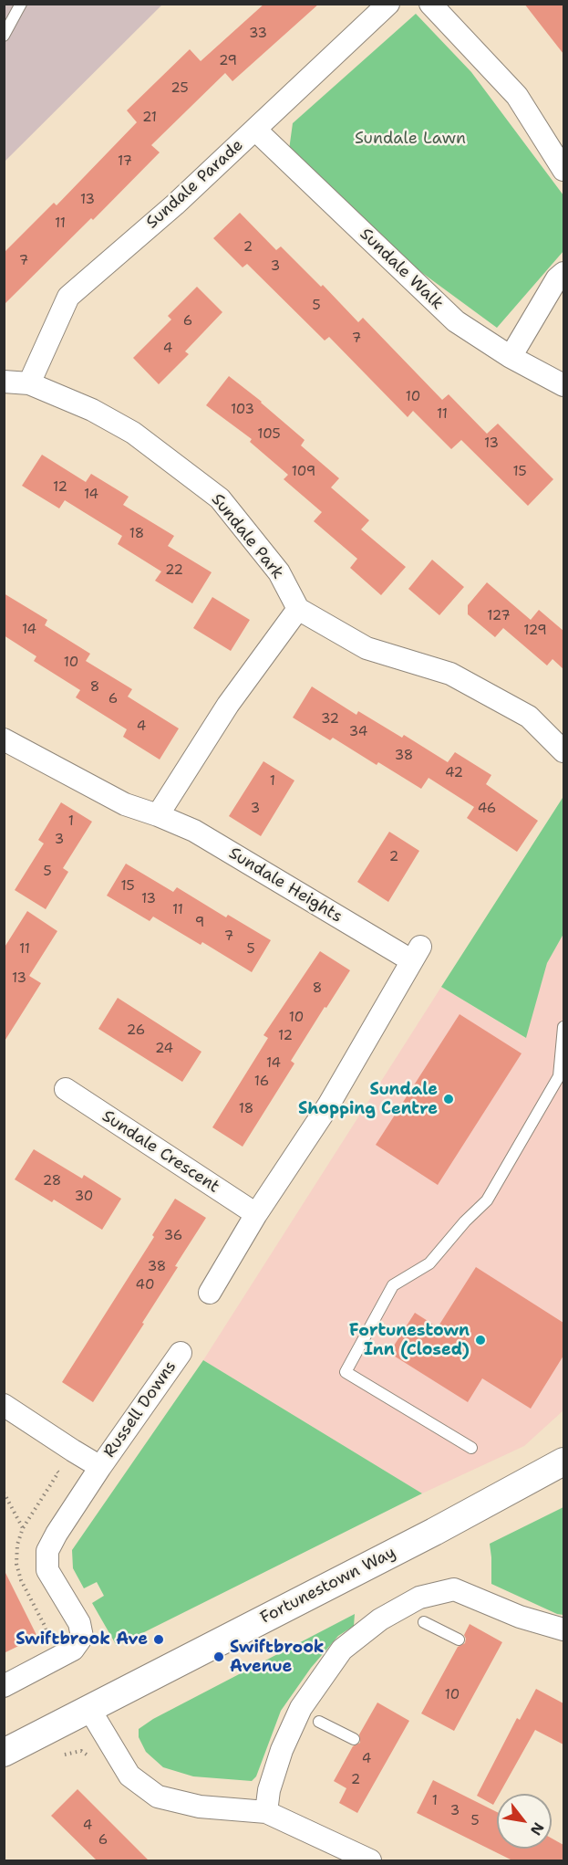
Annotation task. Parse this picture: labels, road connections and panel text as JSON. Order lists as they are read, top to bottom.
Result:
{
  "streets": {
    "street": [
      "Sundale Parade",
      "Sundale Walk",
      "Sundale Park",
      "Sundale Heights",
      "Sundale Crescent",
      "Russell Downs",
      "Fortunestown Way"
    ]
  },
  "crossings": [
    ["Sundale Parade", "Sundale Walk"],
    ["Sundale Parade", "Sundale Park"],
    ["Sundale Heights", "Sundale Crescent"]
  ],
  "parks": ["Sundale Lawn"],
  "places": [
    "Sundale Shopping Centre",
    "Fortunestown Inn (Closed)",
    "Swiftbrook Ave",
    "Swiftbrook Avenue"
  ],
  "house_numbers": [
    "33",
    "29",
    "25",
    "21",
    "17",
    "13",
    "11",
    "2",
    "7",
    "3",
    "5",
    "6",
    "7",
    "4",
    "10",
    "103",
    "11",
    "105",
    "13",
    "109",
    "15",
    "12",
    "14",
    "18",
    "22",
    "127",
    "14",
    "129",
    "10",
    "8",
    "6",
    "32",
    "4",
    "34",
    "38",
    "42",
    "1",
    "3",
    "46",
    "1",
    "3",
    "2",
    "5",
    "15",
    "13",
    "11",
    "9",
    "7",
    "11",
    "5",
    "13",
    "8",
    "10",
    "26",
    "12",
    "24",
    "14",
    "16",
    "18",
    "28",
    "30",
    "36",
    "38",
    "40",
    "10",
    "4",
    "2",
    "1",
    "3",
    "5",
    "4",
    "6"
  ],
  "north": "bottom right"
}
